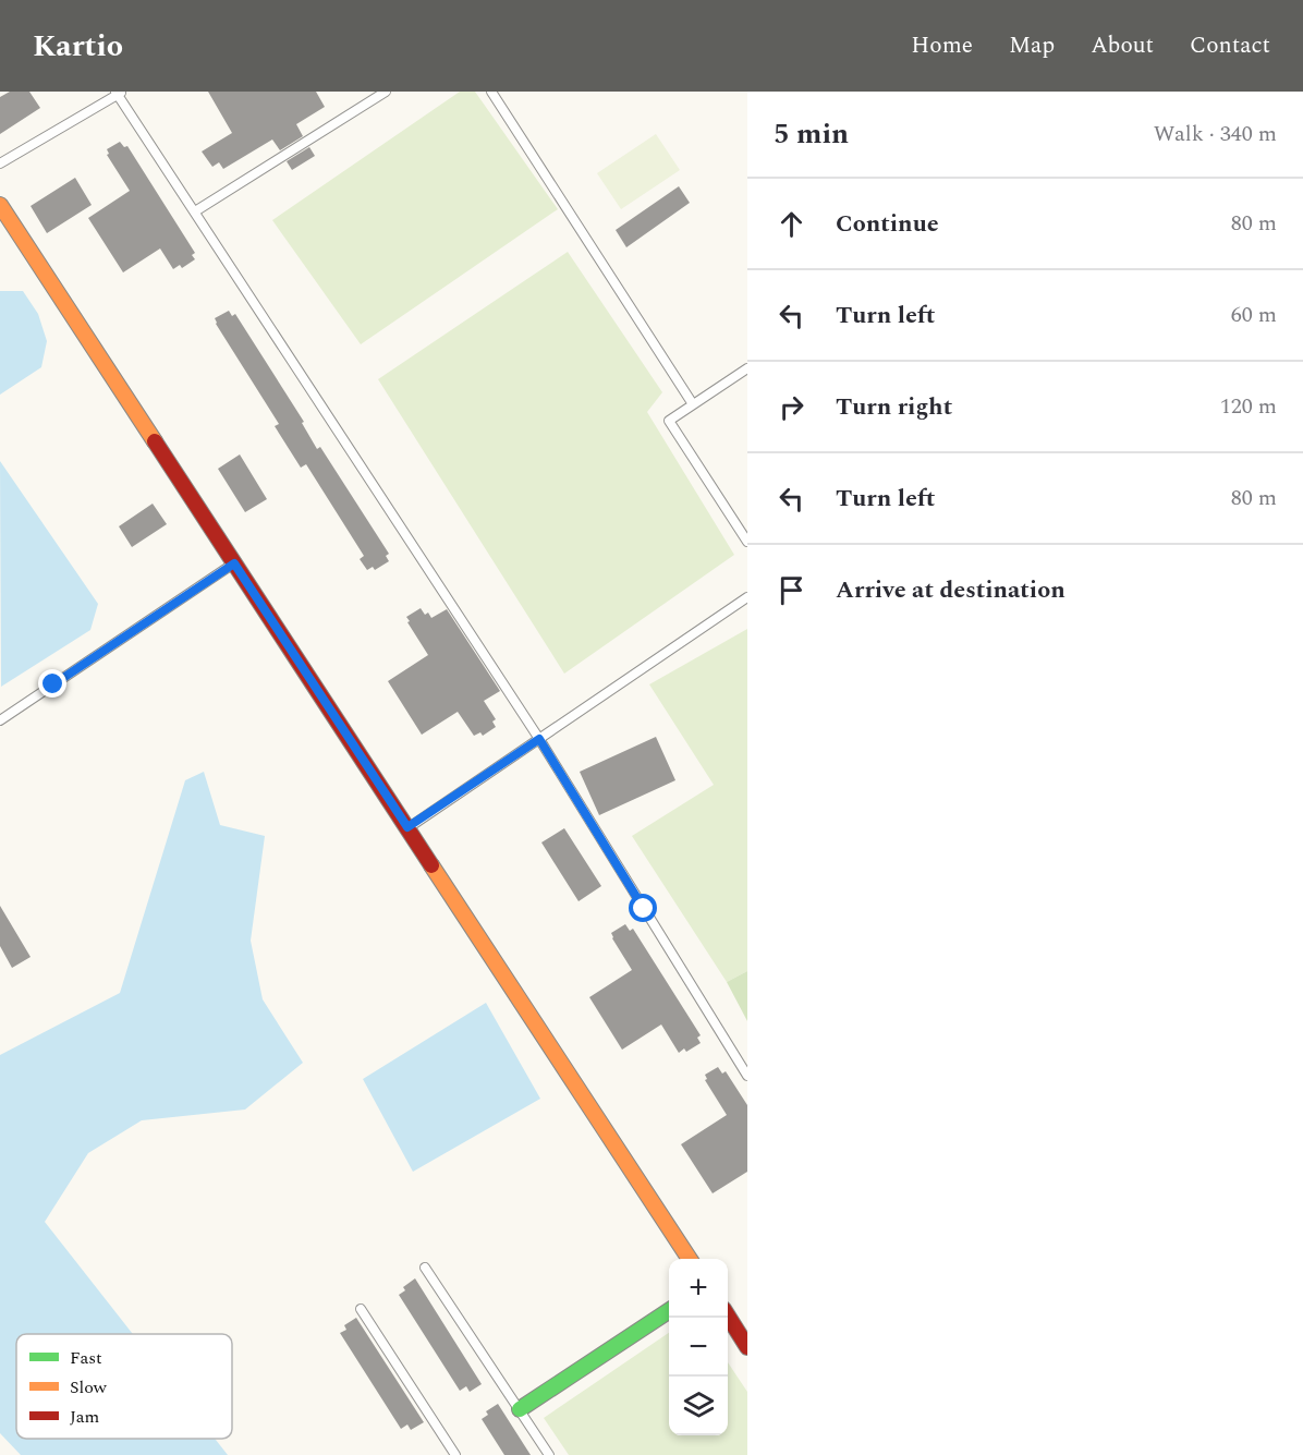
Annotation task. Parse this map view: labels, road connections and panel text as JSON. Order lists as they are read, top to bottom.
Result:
{
  "legend": ["Fast", "Slow", "Jam"],
  "page": {
    "header": "Kartio",
    "nav": [
      "Home",
      "Map",
      "About",
      "Contact"
    ],
    "heading": ["5 min", "Walk · 340 m"],
    "list": [
      ["Continue", "80 m"],
      ["Turn left", "60 m"],
      ["Turn right", "120 m"],
      ["Turn left", "80 m"],
      "Arrive at destination"
    ],
    "map_buttons": ["+", "−"]
  }
}
